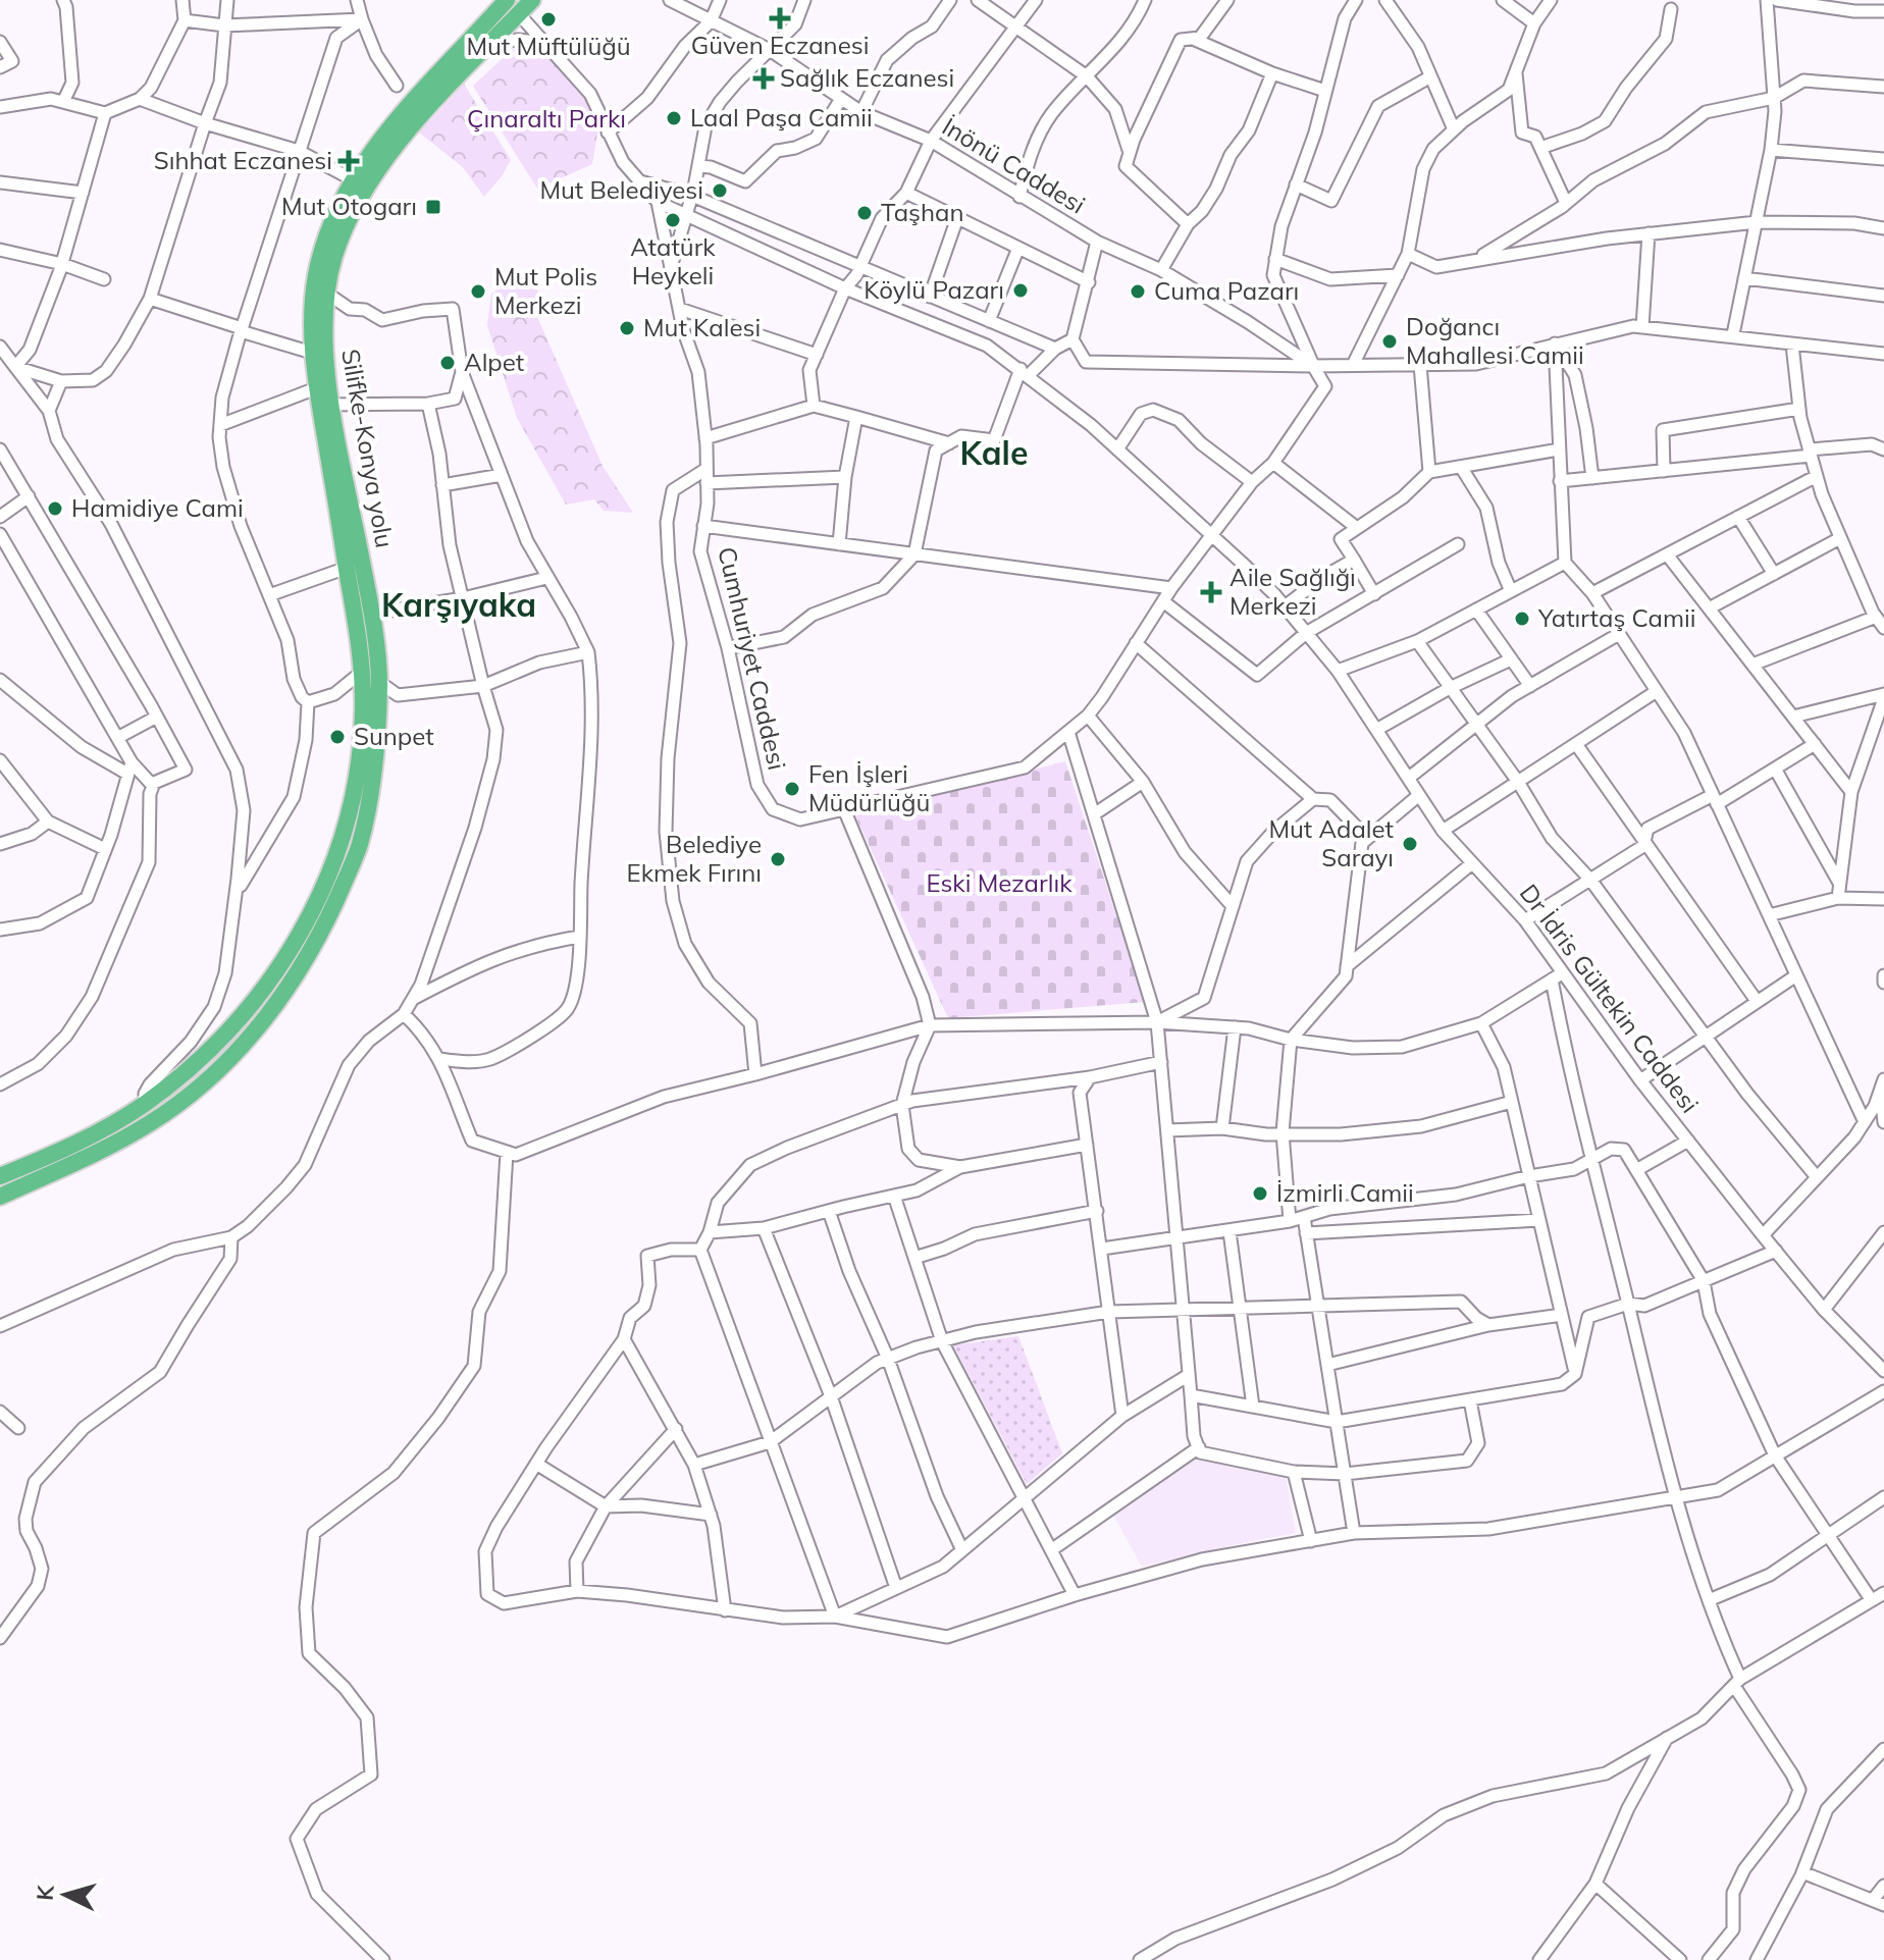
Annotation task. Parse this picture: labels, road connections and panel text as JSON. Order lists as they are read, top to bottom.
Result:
{
  "streets": {
    "highway": ["Silifke-Konya yolu"],
    "street": ["İnönü Caddesi", "Cumhuriyet Caddesi", "Dr İdris Gültekin Caddesi"]
  },
  "crossings": [
    ["Silifke-Konya yolu", "Cumhuriyet Caddesi"],
    ["Cumhuriyet Caddesi", "Dr İdris Gültekin Caddesi"]
  ],
  "districts": ["Kale", "Karşıyaka"],
  "parks": ["Çınaraltı Parkı", "Eski Mezarlık"],
  "places": {
    "health": [
      "Güven Eczanesi",
      "Sağlık Eczanesi",
      "Sıhhat Eczanesi",
      "Aile Sağlığı Merkezi"
    ],
    "other": [
      "Mut Müftülüğü",
      "Laal Paşa Camii",
      "Mut Belediyesi",
      "Taşhan",
      "Atatürk Heykeli",
      "Köylü Pazarı",
      "Mut Polis Merkezi",
      "Cuma Pazarı",
      "Mut Kalesi",
      "Doğancı Mahallesi Camii",
      "Alpet",
      "Hamidiye Cami",
      "Yatırtaş Camii",
      "Sunpet",
      "Fen İşleri Müdürlüğü",
      "Mut Adalet Sarayı",
      "Belediye Ekmek Fırını",
      "İzmirli Camii"
    ],
    "transit": ["Mut Otogarı"]
  },
  "north": "left"
}
